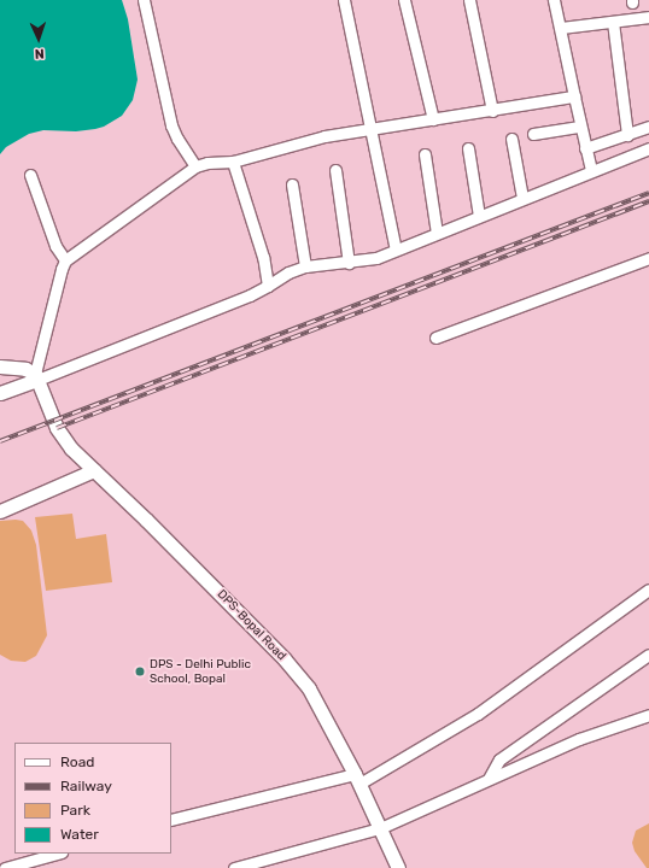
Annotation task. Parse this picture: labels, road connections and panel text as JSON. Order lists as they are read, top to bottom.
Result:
{
  "streets": {
    "street": ["DPS-Bopal Road"]
  },
  "places": ["DPS - Delhi Public School, Bopal"],
  "legend": [
    "Road",
    "Railway",
    "Park",
    "Water"
  ],
  "north": "bottom"
}
